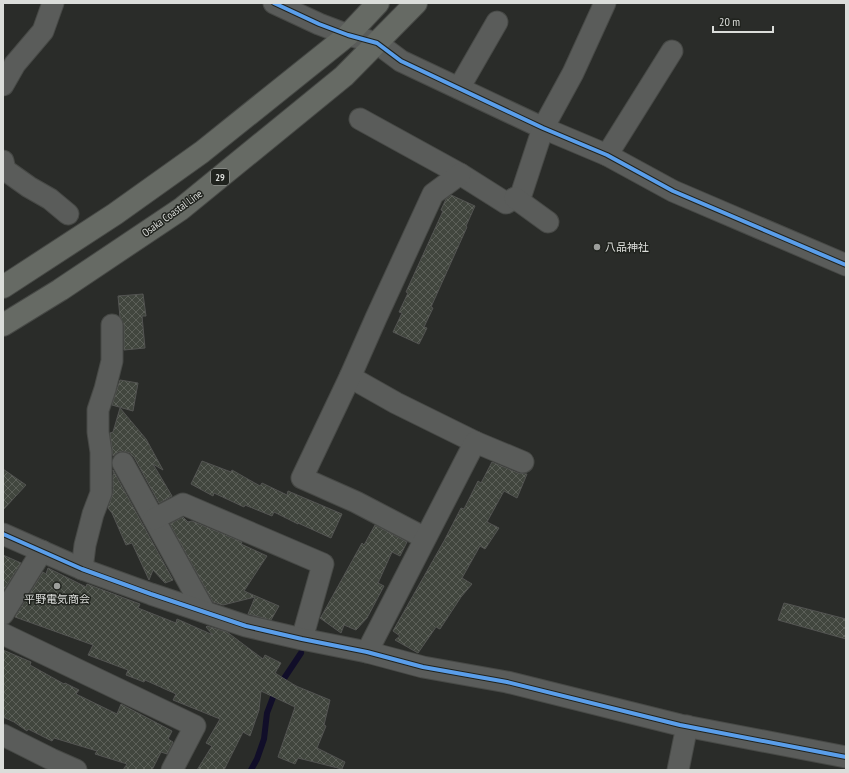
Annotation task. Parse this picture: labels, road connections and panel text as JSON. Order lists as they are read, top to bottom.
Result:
{
  "streets": {
    "main road": ["29", "Osaka Coastal Line"]
  },
  "places": ["八品神社", "平野電気商会"],
  "scale_bar": "20 m"
}
